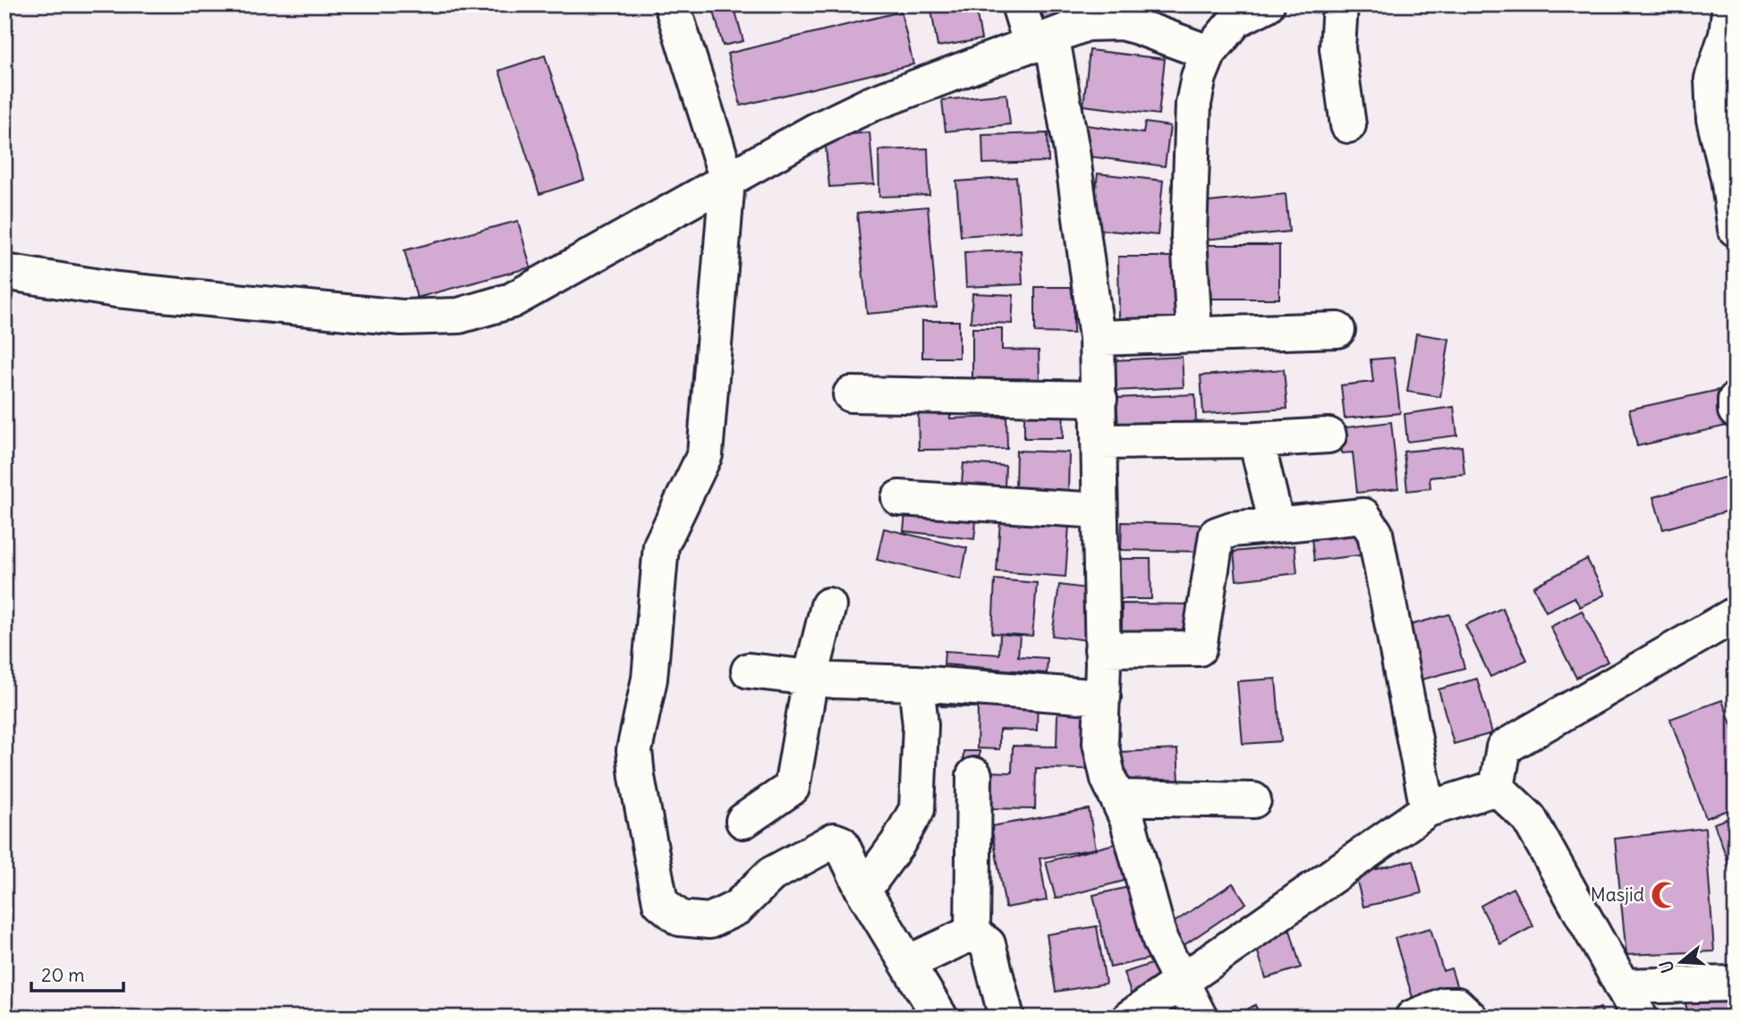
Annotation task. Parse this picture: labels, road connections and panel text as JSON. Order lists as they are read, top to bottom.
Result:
{
  "places": {
    "mosque": ["Masjid"]
  },
  "scale_bar": "20 m",
  "north": "left"
}
